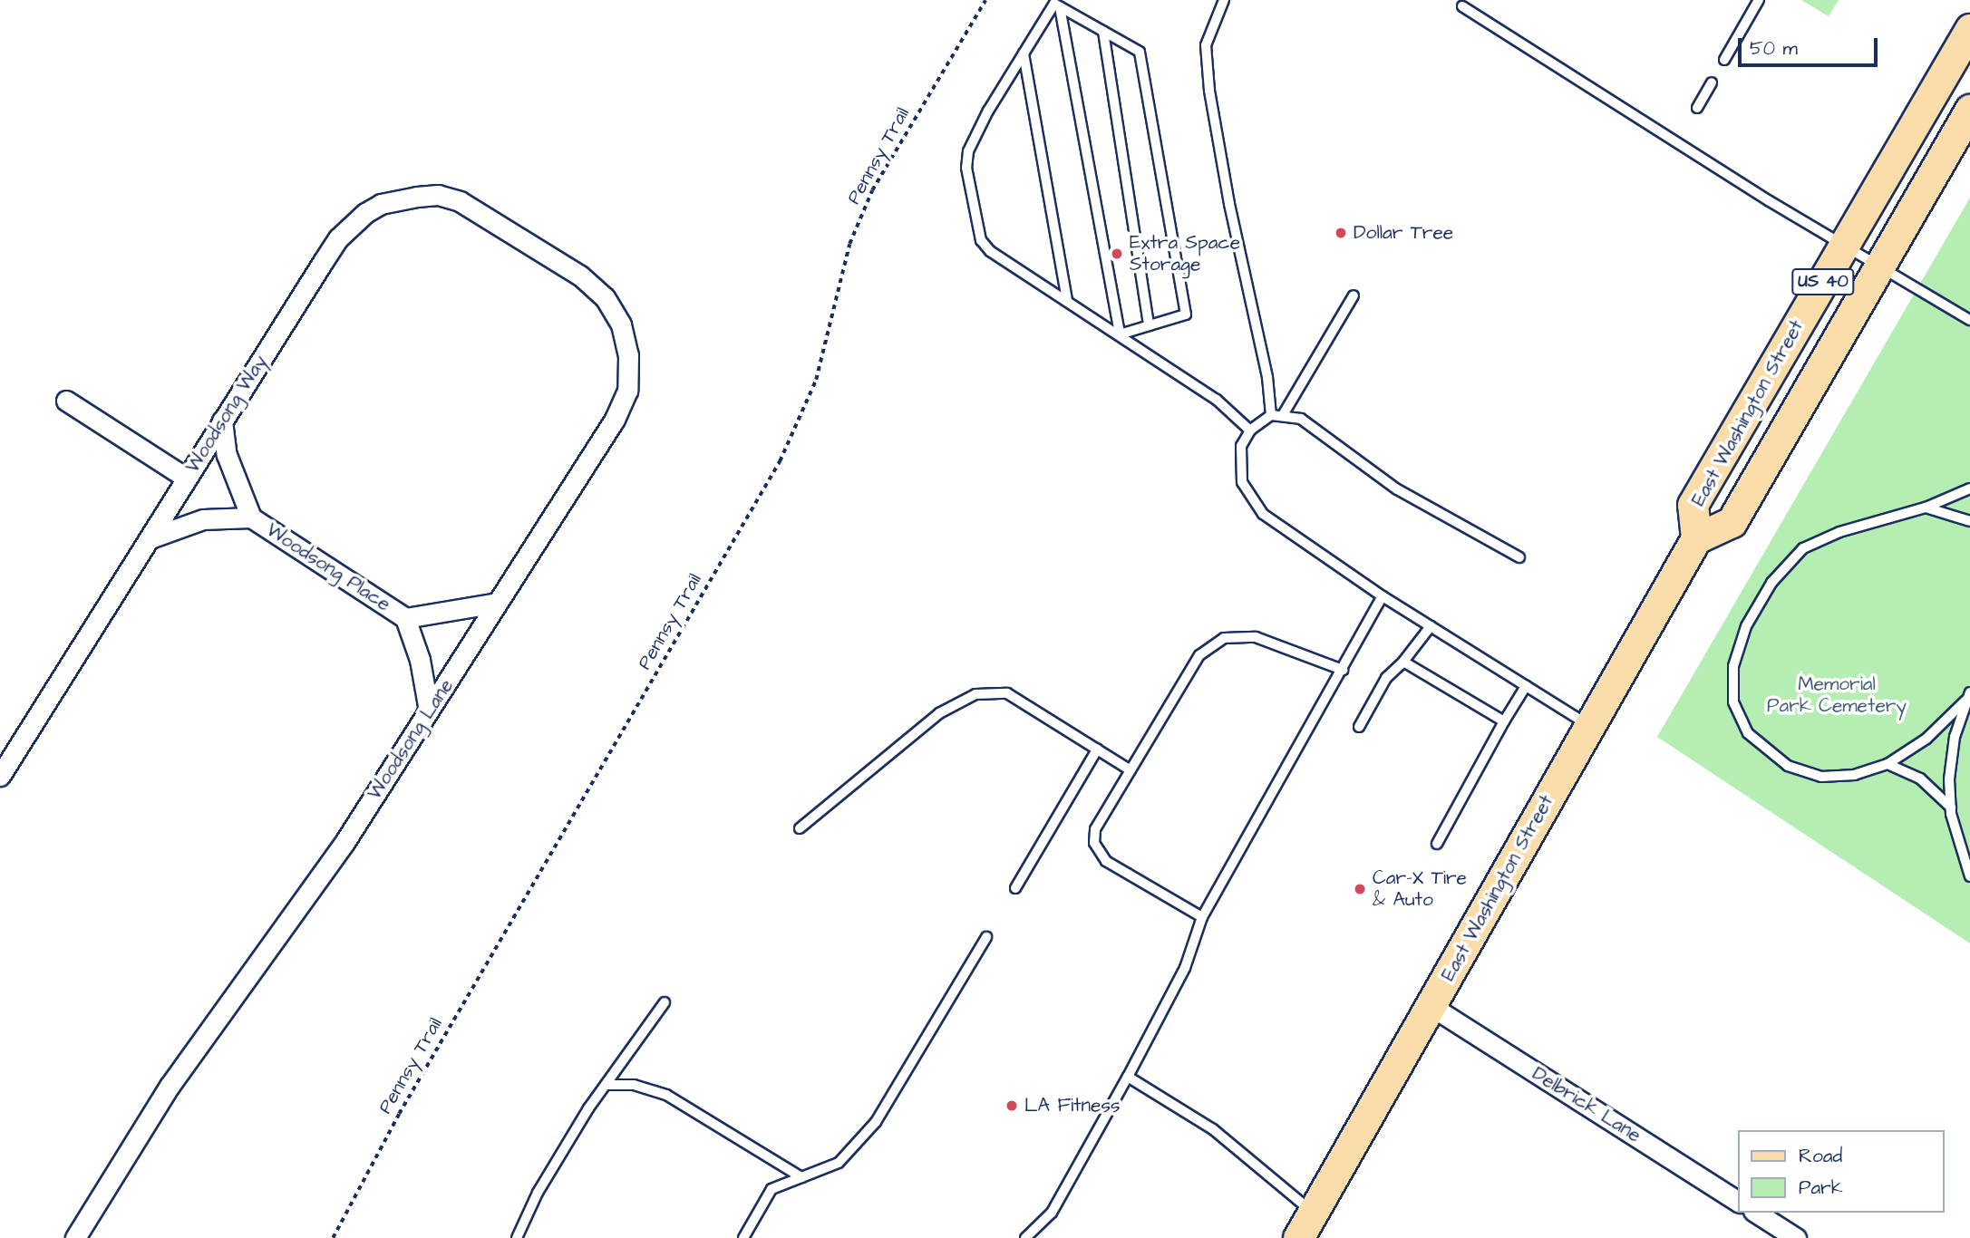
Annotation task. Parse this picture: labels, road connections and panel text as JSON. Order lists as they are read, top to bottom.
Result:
{
  "streets": {
    "main road": ["US 40", "East Washington Street"],
    "street": [
      "Woodsong Way",
      "Woodsong Place",
      "Woodsong Lane",
      "Delbrick Lane"
    ],
    "path": ["Pennsy Trail"]
  },
  "crossings": [
    ["East Washington Street", "Delbrick Lane"],
    ["Woodsong Way", "Woodsong Lane"]
  ],
  "parks": ["Memorial Park Cemetery"],
  "places": [
    "Dollar Tree",
    "Extra Space Storage",
    "Car-X Tire & Auto",
    "LA Fitness"
  ],
  "legend": ["Road", "Park"],
  "scale_bar": "50 m"
}
